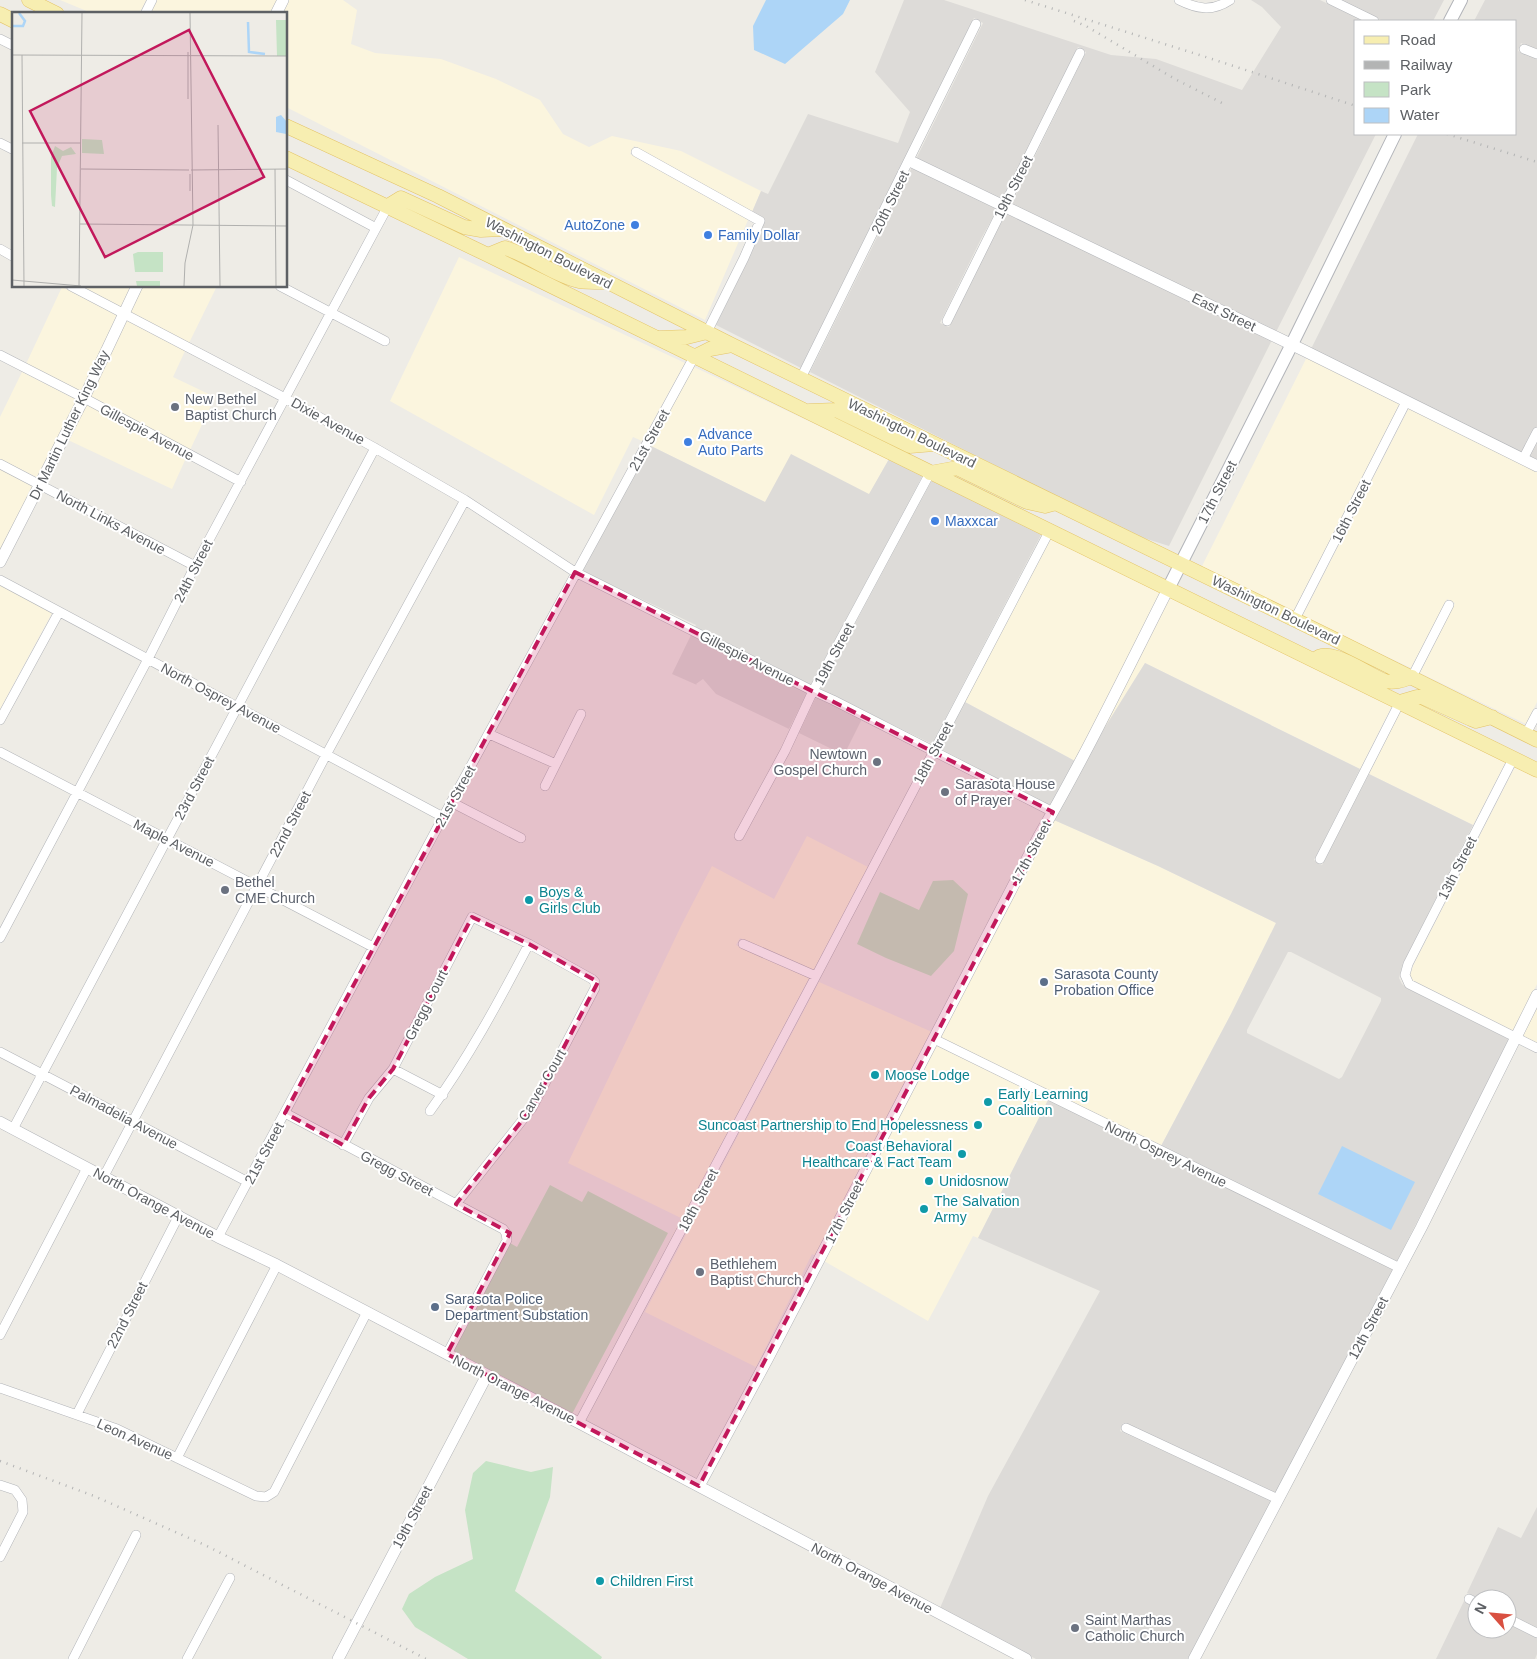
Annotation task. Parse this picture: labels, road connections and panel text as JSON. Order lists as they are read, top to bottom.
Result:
{
  "streets": {
    "main road": ["Washington Boulevard", "17th Street"],
    "street": [
      "19th Street",
      "20th Street",
      "East Street",
      "Dixie Avenue",
      "Dr Martin Luther King Way",
      "Gillespie Avenue",
      "21st Street",
      "16th Street",
      "North Links Avenue",
      "24th Street",
      "North Osprey Avenue",
      "18th Street",
      "23rd Street",
      "22nd Street",
      "Maple Avenue",
      "13th Street",
      "Gregg Court",
      "Carver Court",
      "Palmadelia Avenue",
      "Gregg Street",
      "North Orange Avenue",
      "12th Street",
      "Leon Avenue"
    ]
  },
  "crossings": [
    ["19th Street", "Washington Boulevard"],
    ["19th Street", "East Street"],
    ["19th Street", "Gillespie Avenue"],
    ["19th Street", "North Orange Avenue"],
    ["20th Street", "Washington Boulevard"],
    ["20th Street", "East Street"],
    ["Washington Boulevard", "21st Street"],
    ["Washington Boulevard", "17th Street"],
    ["Washington Boulevard", "16th Street"],
    ["Washington Boulevard", "24th Street"],
    ["Washington Boulevard", "18th Street"],
    ["Washington Boulevard", "13th Street"],
    ["East Street", "17th Street"],
    ["East Street", "16th Street"],
    ["Dixie Avenue", "Dr Martin Luther King Way"],
    ["Dixie Avenue", "Gillespie Avenue"],
    ["Dixie Avenue", "21st Street"],
    ["Dixie Avenue", "24th Street"],
    ["Dixie Avenue", "23rd Street"],
    ["Dixie Avenue", "22nd Street"],
    ["Dr Martin Luther King Way", "Gillespie Avenue"],
    ["Dr Martin Luther King Way", "North Links Avenue"],
    ["Gillespie Avenue", "21st Street"],
    ["Gillespie Avenue", "17th Street"],
    ["Gillespie Avenue", "24th Street"],
    ["Gillespie Avenue", "18th Street"],
    ["21st Street", "North Osprey Avenue"],
    ["21st Street", "Maple Avenue"],
    ["21st Street", "Palmadelia Avenue"],
    ["21st Street", "Gregg Street"],
    ["21st Street", "North Orange Avenue"],
    ["17th Street", "North Osprey Avenue"],
    ["17th Street", "North Orange Avenue"],
    ["North Links Avenue", "24th Street"],
    ["24th Street", "North Osprey Avenue"],
    ["24th Street", "Maple Avenue"],
    ["North Osprey Avenue", "23rd Street"],
    ["North Osprey Avenue", "22nd Street"],
    ["North Osprey Avenue", "12th Street"],
    ["18th Street", "North Orange Avenue"],
    ["23rd Street", "Maple Avenue"],
    ["23rd Street", "Palmadelia Avenue"],
    ["23rd Street", "North Orange Avenue"],
    ["22nd Street", "Maple Avenue"],
    ["22nd Street", "Palmadelia Avenue"],
    ["22nd Street", "North Orange Avenue"],
    ["22nd Street", "Leon Avenue"],
    ["13th Street", "12th Street"],
    ["Gregg Court", "Carver Court"],
    ["Gregg Court", "Gregg Street"],
    ["Carver Court", "Gregg Street"],
    ["Gregg Street", "North Orange Avenue"],
    ["North Orange Avenue", "Leon Avenue"]
  ],
  "places": [
    "AutoZone",
    "Family Dollar",
    "New Bethel Baptist Church",
    "Advance Auto Parts",
    "Maxxcar",
    "Newtown Gospel Church",
    "Sarasota House of Prayer",
    "Bethel CME Church",
    "Boys & Girls Club",
    "Sarasota County Probation Office",
    "Moose Lodge",
    "Early Learning Coalition",
    "Suncoast Partnership to End Hopelessness",
    "Coast Behavioral Healthcare & Fact Team",
    "Unidosnow",
    "The Salvation Army",
    "Bethlehem Baptist Church",
    "Sarasota Police Department Substation",
    "Children First",
    "Saint Marthas Catholic Church"
  ],
  "legend": [
    "Road",
    "Railway",
    "Park",
    "Water"
  ],
  "north": "top left"
}
